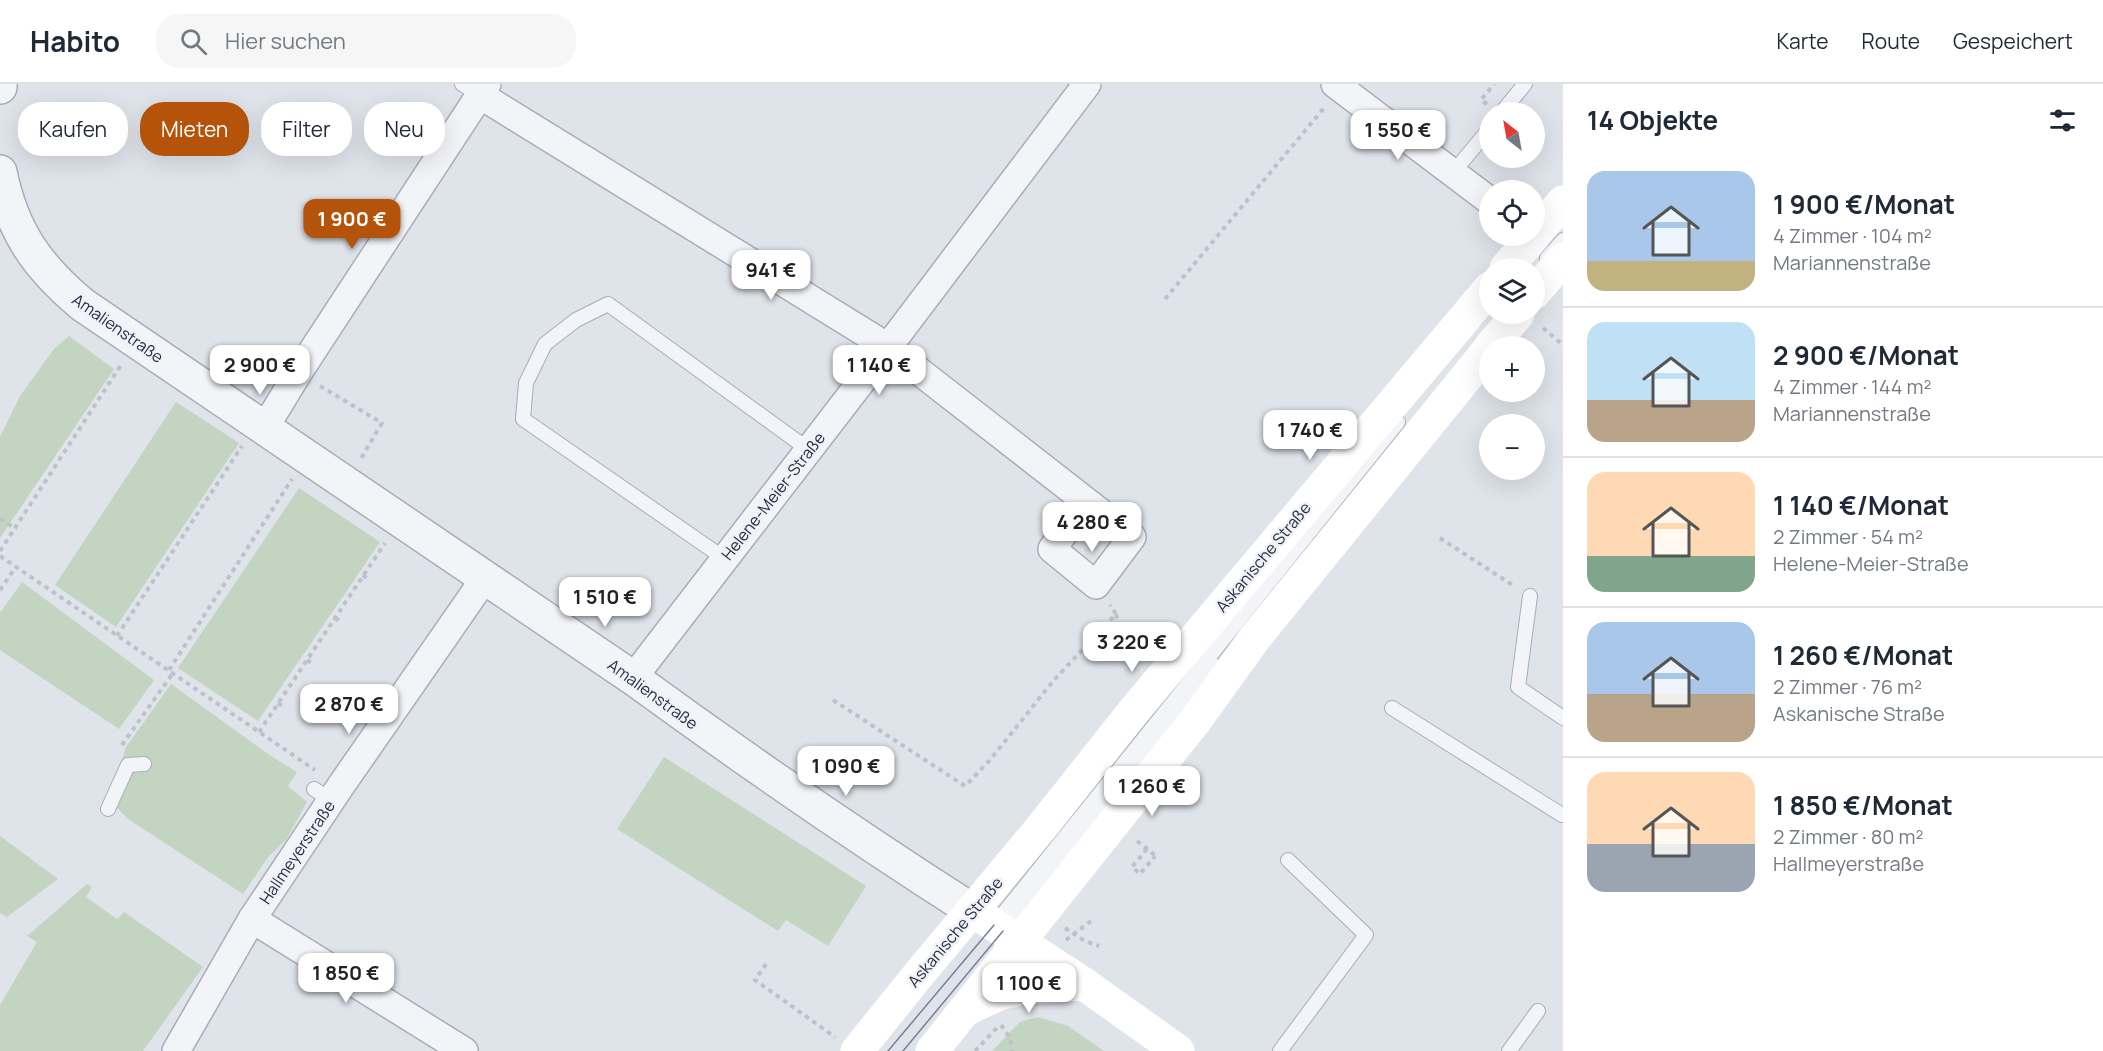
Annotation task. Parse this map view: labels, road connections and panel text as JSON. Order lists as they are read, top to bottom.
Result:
{
  "streets": {
    "main road": ["Amalienstraße", "Askanische Straße"],
    "street": ["Helene-Meier-Straße", "Hallmeyerstraße"]
  },
  "crossings": [
    ["Amalienstraße", "Helene-Meier-Straße"],
    ["Amalienstraße", "Askanische Straße"],
    ["Amalienstraße", "Hallmeyerstraße"]
  ],
  "north": "top left",
  "page": {
    "header": "Habito",
    "search": "Hier suchen",
    "nav": ["Karte", "Route", "Gespeichert"],
    "heading": "14 Objekte",
    "map_buttons": ["+", "−"],
    "chip": [
      "Kaufen",
      "Mieten",
      "Filter",
      "Neu"
    ],
    "price": [
      "1 550 €",
      "1 900 €",
      "941 €",
      "2 900 €",
      "1 140 €",
      "1 740 €",
      "4 280 €",
      "1 510 €",
      "3 220 €",
      "2 870 €",
      "1 090 €",
      "1 260 €",
      "1 850 €",
      "1 100 €"
    ],
    "list": [
      {
        "name": "1 900 €/Monat",
        "note": "4 Zimmer · 104 m² · Mariannenstraße"
      },
      {
        "name": "2 900 €/Monat",
        "note": "4 Zimmer · 144 m² · Mariannenstraße"
      },
      {
        "name": "1 140 €/Monat",
        "note": "2 Zimmer · 54 m² · Helene-Meier-Straße"
      },
      {
        "name": "1 260 €/Monat",
        "note": "2 Zimmer · 76 m² · Askanische Straße"
      },
      {
        "name": "1 850 €/Monat",
        "note": "2 Zimmer · 80 m² · Hallmeyerstraße"
      }
    ]
  }
}
